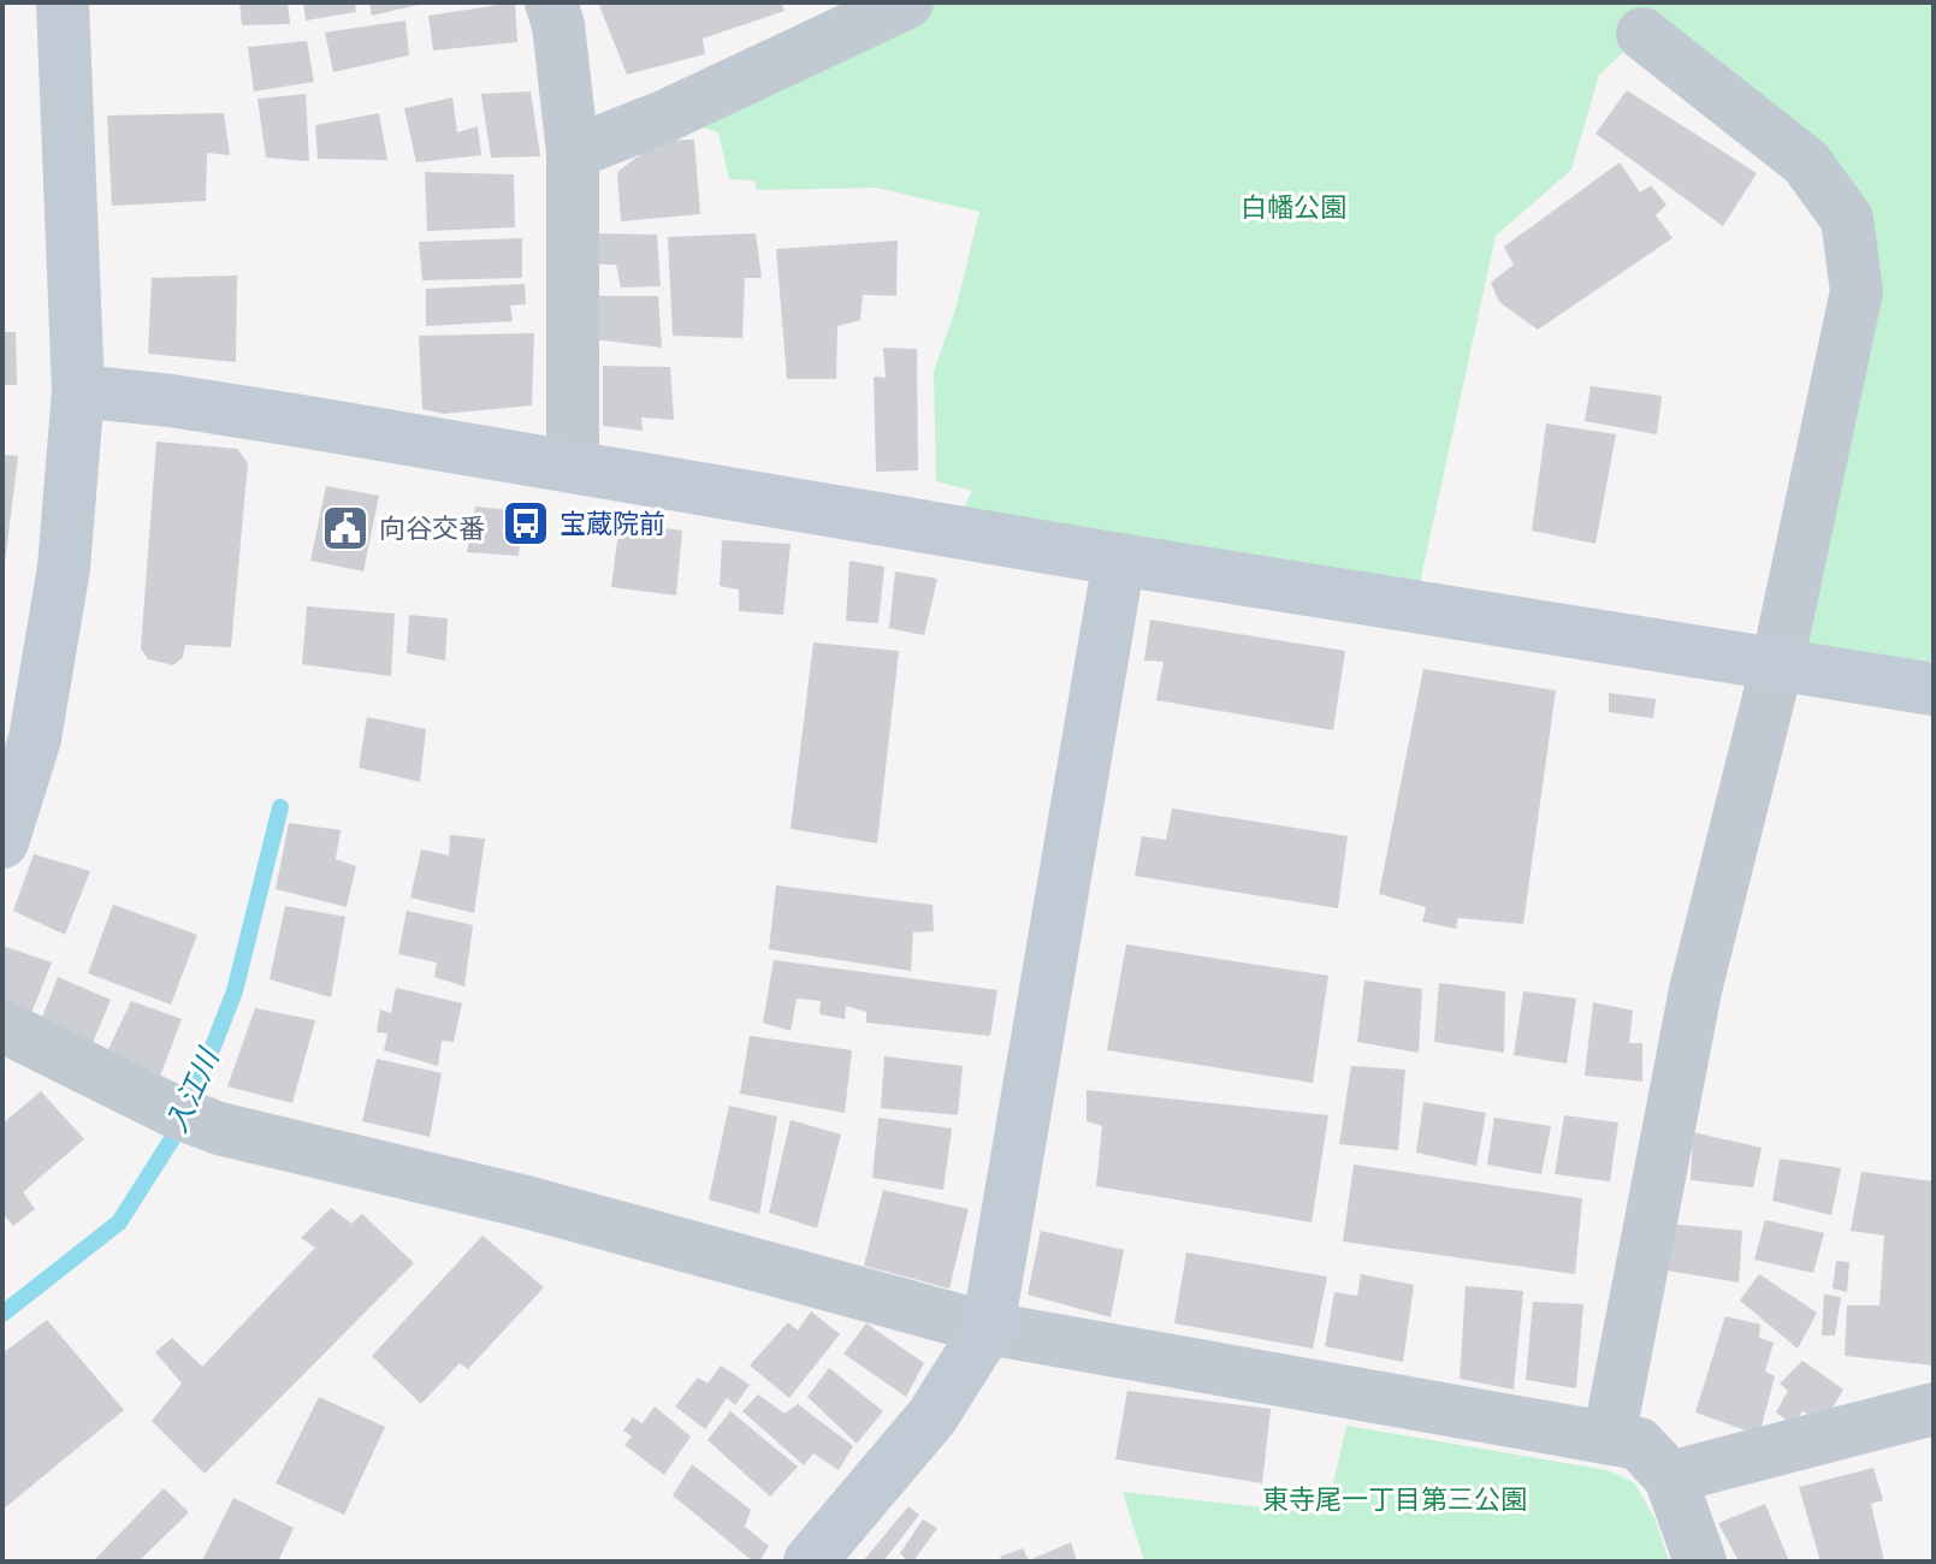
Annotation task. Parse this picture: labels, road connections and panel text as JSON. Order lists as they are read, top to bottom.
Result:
{
  "water": ["入江川"],
  "parks": ["白幡公園", "東寺尾一丁目第三公園"],
  "places": {
    "bus stop": ["宝蔵院前"],
    "public building": ["向谷交番"]
  }
}
